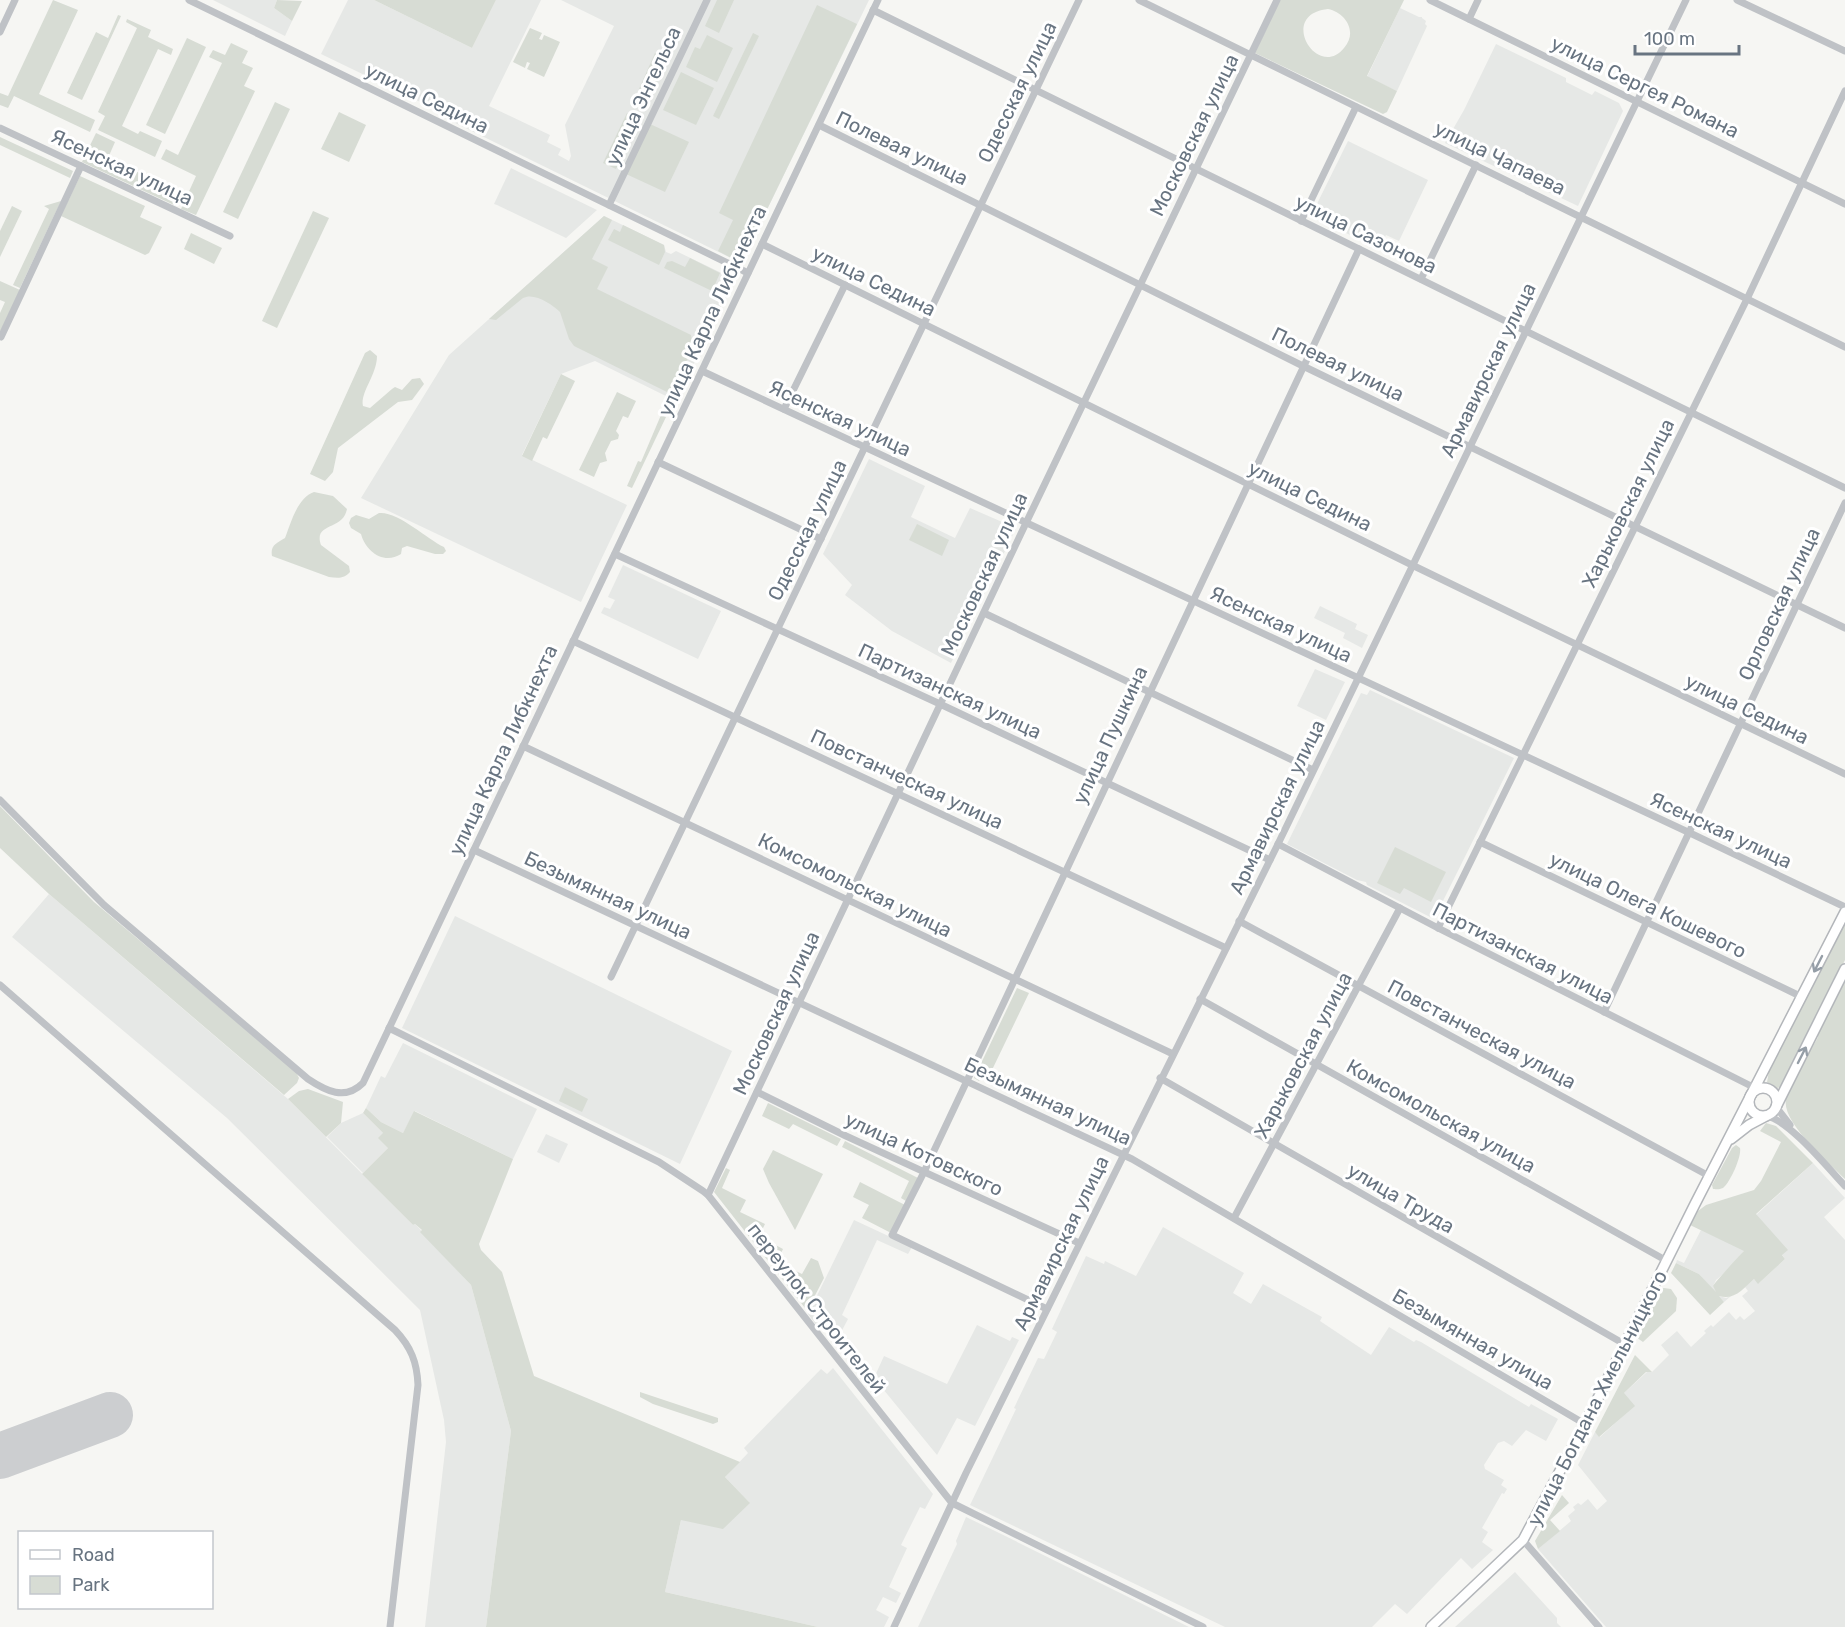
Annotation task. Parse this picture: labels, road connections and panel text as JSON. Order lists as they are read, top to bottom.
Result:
{
  "streets": {
    "main road": ["улица Богдана Хмельницкого"],
    "street": [
      "улица Сергея Романа",
      "Одесская улица",
      "улица Энгельса",
      "улица Седина",
      "Московская улица",
      "Полевая улица",
      "улица Чапаева",
      "Ясенская улица",
      "улица Сазонова",
      "улица Карла Либкнехта",
      "Армавирская улица",
      "Харьковская улица",
      "Орловская улица",
      "Партизанская улица",
      "улица Пушкина",
      "Повстанческая улица",
      "Комсомольская улица",
      "Безымянная улица",
      "улица Олега Кошевого",
      "улица Котовского",
      "улица Труда",
      "переулок Строителей"
    ]
  },
  "crossings": [
    ["улица Сергея Романа", "Армавирская улица"],
    ["улица Сергея Романа", "Харьковская улица"],
    ["Одесская улица", "улица Седина"],
    ["Одесская улица", "Полевая улица"],
    ["Одесская улица", "Ясенская улица"],
    ["Одесская улица", "улица Сазонова"],
    ["Одесская улица", "Партизанская улица"],
    ["Одесская улица", "Повстанческая улица"],
    ["Одесская улица", "Комсомольская улица"],
    ["Одесская улица", "Безымянная улица"],
    ["улица Энгельса", "улица Седина"],
    ["улица Седина", "Московская улица"],
    ["улица Седина", "улица Карла Либкнехта"],
    ["улица Седина", "Армавирская улица"],
    ["улица Седина", "Харьковская улица"],
    ["улица Седина", "Орловская улица"],
    ["улица Седина", "улица Пушкина"],
    ["Московская улица", "Полевая улица"],
    ["Московская улица", "улица Чапаева"],
    ["Московская улица", "Ясенская улица"],
    ["Московская улица", "улица Сазонова"],
    ["Московская улица", "Партизанская улица"],
    ["Московская улица", "Повстанческая улица"],
    ["Московская улица", "Комсомольская улица"],
    ["Московская улица", "Безымянная улица"],
    ["Московская улица", "улица Котовского"],
    ["Московская улица", "переулок Строителей"],
    ["Полевая улица", "улица Карла Либкнехта"],
    ["Полевая улица", "Армавирская улица"],
    ["Полевая улица", "Харьковская улица"],
    ["Полевая улица", "Орловская улица"],
    ["Полевая улица", "улица Пушкина"],
    ["улица Чапаева", "Армавирская улица"],
    ["улица Чапаева", "Харьковская улица"],
    ["Ясенская улица", "улица Карла Либкнехта"],
    ["Ясенская улица", "Армавирская улица"],
    ["Ясенская улица", "Харьковская улица"],
    ["Ясенская улица", "Орловская улица"],
    ["Ясенская улица", "улица Пушкина"],
    ["Ясенская улица", "улица Богдана Хмельницкого"],
    ["улица Сазонова", "улица Карла Либкнехта"],
    ["улица Сазонова", "Армавирская улица"],
    ["улица Сазонова", "Харьковская улица"],
    ["улица Сазонова", "улица Пушкина"],
    ["улица Карла Либкнехта", "Партизанская улица"],
    ["улица Карла Либкнехта", "Повстанческая улица"],
    ["улица Карла Либкнехта", "Комсомольская улица"],
    ["улица Карла Либкнехта", "Безымянная улица"],
    ["улица Карла Либкнехта", "переулок Строителей"],
    ["Армавирская улица", "Партизанская улица"],
    ["Армавирская улица", "улица Пушкина"],
    ["Армавирская улица", "Повстанческая улица"],
    ["Армавирская улица", "Комсомольская улица"],
    ["Армавирская улица", "Безымянная улица"],
    ["Армавирская улица", "улица Котовского"],
    ["Армавирская улица", "улица Труда"],
    ["Армавирская улица", "переулок Строителей"],
    ["Харьковская улица", "Партизанская улица"],
    ["Харьковская улица", "Повстанческая улица"],
    ["Харьковская улица", "Комсомольская улица"],
    ["Харьковская улица", "Безымянная улица"],
    ["Харьковская улица", "улица Олега Кошевого"],
    ["Харьковская улица", "улица Труда"],
    ["Орловская улица", "Партизанская улица"],
    ["Орловская улица", "улица Олега Кошевого"],
    ["Партизанская улица", "улица Пушкина"],
    ["Партизанская улица", "улица Богдана Хмельницкого"],
    ["улица Пушкина", "Повстанческая улица"],
    ["улица Пушкина", "Комсомольская улица"],
    ["улица Пушкина", "Безымянная улица"],
    ["улица Пушкина", "улица Котовского"],
    ["Повстанческая улица", "улица Богдана Хмельницкого"],
    ["Комсомольская улица", "улица Богдана Хмельницкого"],
    ["Безымянная улица", "улица Богдана Хмельницкого"],
    ["улица Олега Кошевого", "улица Богдана Хмельницкого"],
    ["улица Труда", "улица Богдана Хмельницкого"]
  ],
  "legend": ["Road", "Park"],
  "scale_bar": "100 m"
}
